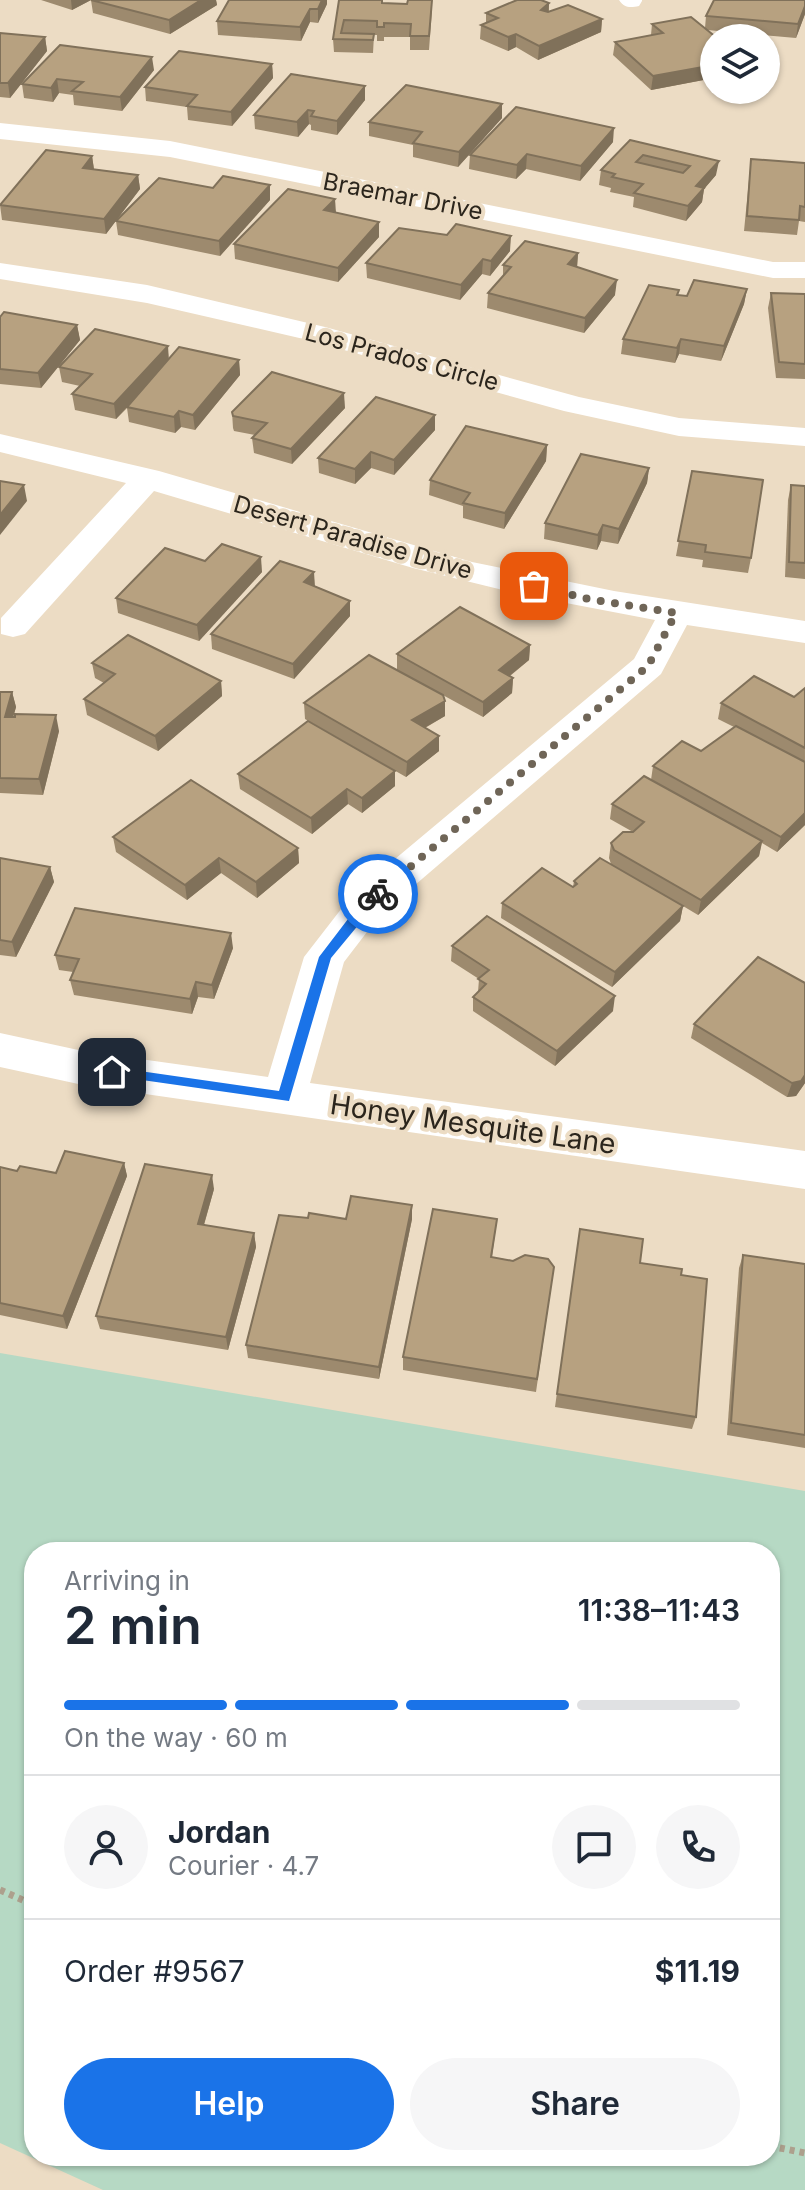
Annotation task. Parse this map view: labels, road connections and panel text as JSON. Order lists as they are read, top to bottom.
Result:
{
  "streets": {
    "street": [
      "Braemar Drive",
      "Los Prados Circle",
      "Desert Paradise Drive",
      "Honey Mesquite Lane"
    ]
  },
  "page": {
    "heading": ["2 min", "Arriving in", "11:38–11:43"],
    "panel": [
      "Jordan",
      "Courier · 4.7",
      "Order #9567",
      "$11.19"
    ],
    "bar": "On the way · 60 m",
    "buttons": ["Help", "Share"]
  }
}
